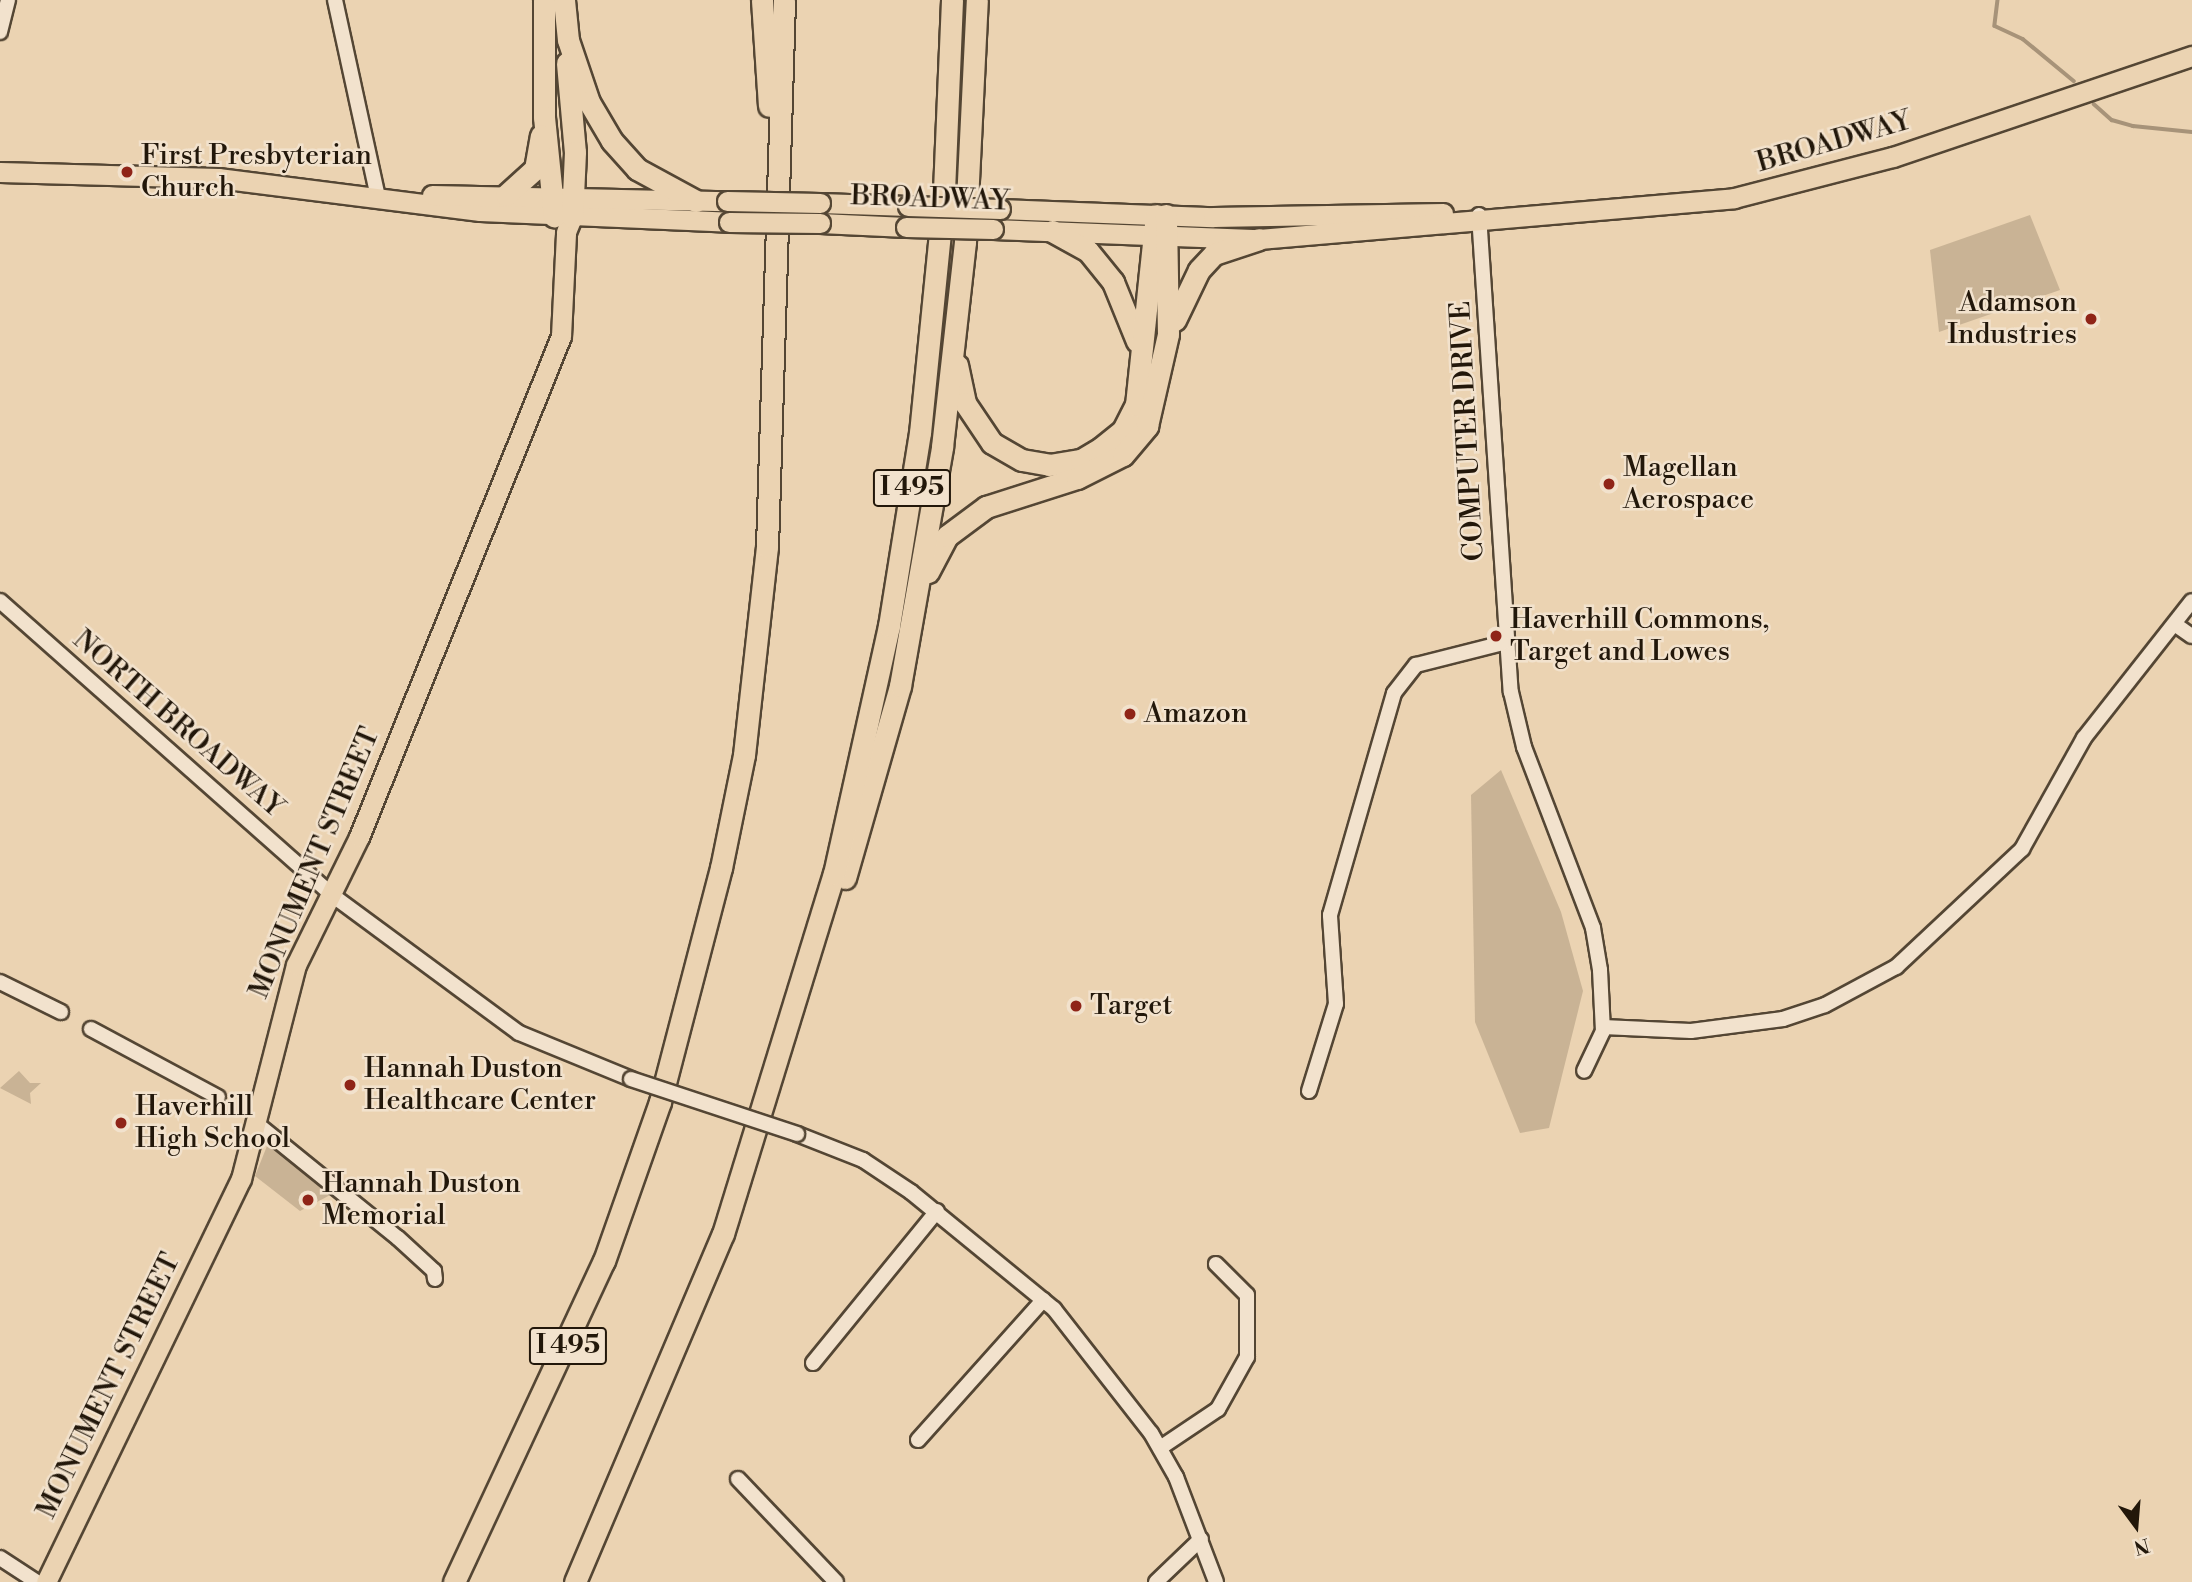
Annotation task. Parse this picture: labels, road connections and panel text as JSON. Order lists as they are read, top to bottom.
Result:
{
  "streets": {
    "highway": ["I 495"],
    "main road": ["BROADWAY", "MONUMENT STREET"],
    "street": ["COMPUTER DRIVE", "NORTH BROADWAY"]
  },
  "crossings": [
    ["BROADWAY", "COMPUTER DRIVE"],
    ["BROADWAY", "MONUMENT STREET"],
    ["NORTH BROADWAY", "MONUMENT STREET"]
  ],
  "places": [
    "First Presbyterian Church",
    "Adamson Industries",
    "Magellan Aerospace",
    "Haverhill Commons, Target and Lowes",
    "Amazon",
    "Target",
    "Hannah Duston Healthcare Center",
    "Haverhill High School",
    "Hannah Duston Memorial"
  ],
  "north": "bottom"
}
